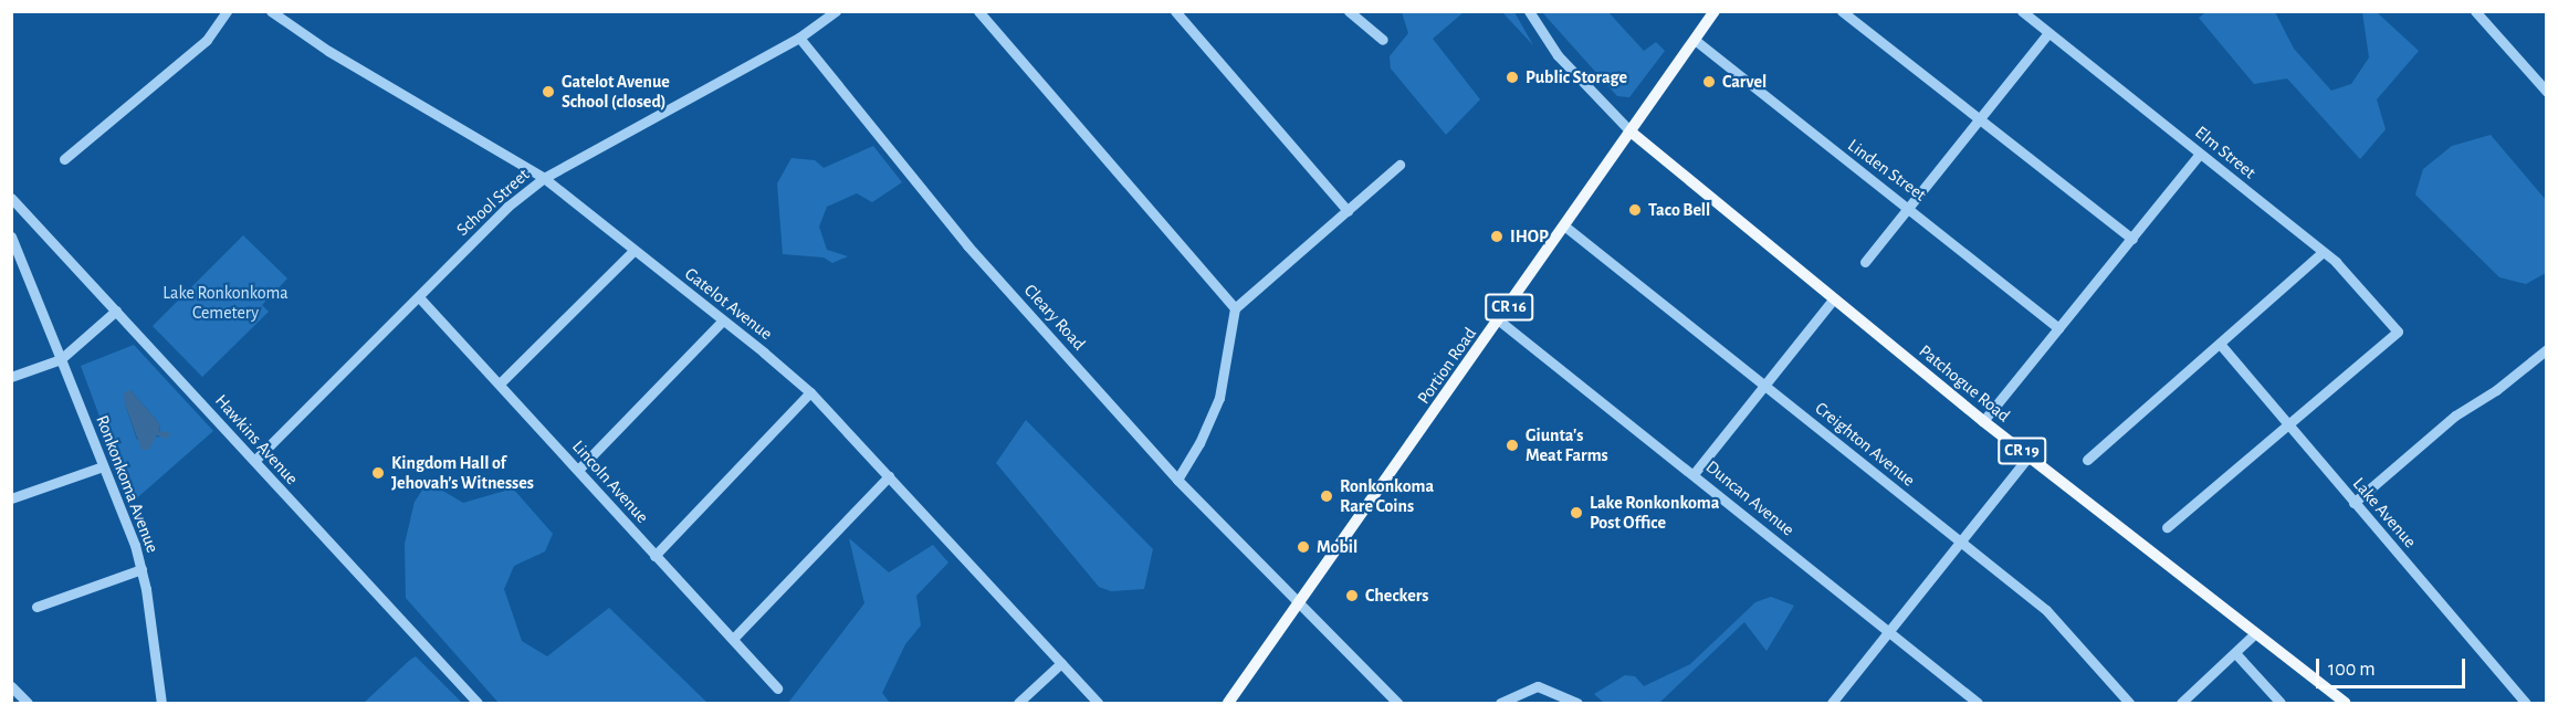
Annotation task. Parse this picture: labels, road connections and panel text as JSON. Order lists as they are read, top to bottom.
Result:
{
  "streets": {
    "main road": [
      "CR 16",
      "Portion Road",
      "Patchogue Road",
      "CR 19"
    ],
    "street": [
      "Elm Street",
      "Linden Street",
      "School Street",
      "Gatelot Avenue",
      "Cleary Road",
      "Hawkins Avenue",
      "Creighton Avenue",
      "Lincoln Avenue",
      "Ronkonkoma Avenue",
      "Duncan Avenue",
      "Lake Avenue"
    ]
  },
  "crossings": [
    ["Elm Street", "Lake Avenue"],
    ["Linden Street", "Portion Road"],
    ["School Street", "Gatelot Avenue"],
    ["School Street", "Cleary Road"],
    ["School Street", "Hawkins Avenue"],
    ["School Street", "Lincoln Avenue"],
    ["Cleary Road", "Portion Road"],
    ["Portion Road", "Patchogue Road"],
    ["Portion Road", "Creighton Avenue"],
    ["Portion Road", "Duncan Avenue"]
  ],
  "parks": ["Lake Ronkonkoma Cemetery"],
  "places": [
    "Public Storage",
    "Carvel",
    "Gatelot Avenue School (closed)",
    "Taco Bell",
    "IHOP",
    "Giunta's Meat Farms",
    "Kingdom Hall of Jehovah’s Witnesses",
    "Ronkonkoma Rare Coins",
    "Lake Ronkonkoma Post Office",
    "Mobil",
    "Checkers"
  ],
  "scale_bar": "100 m"
}
